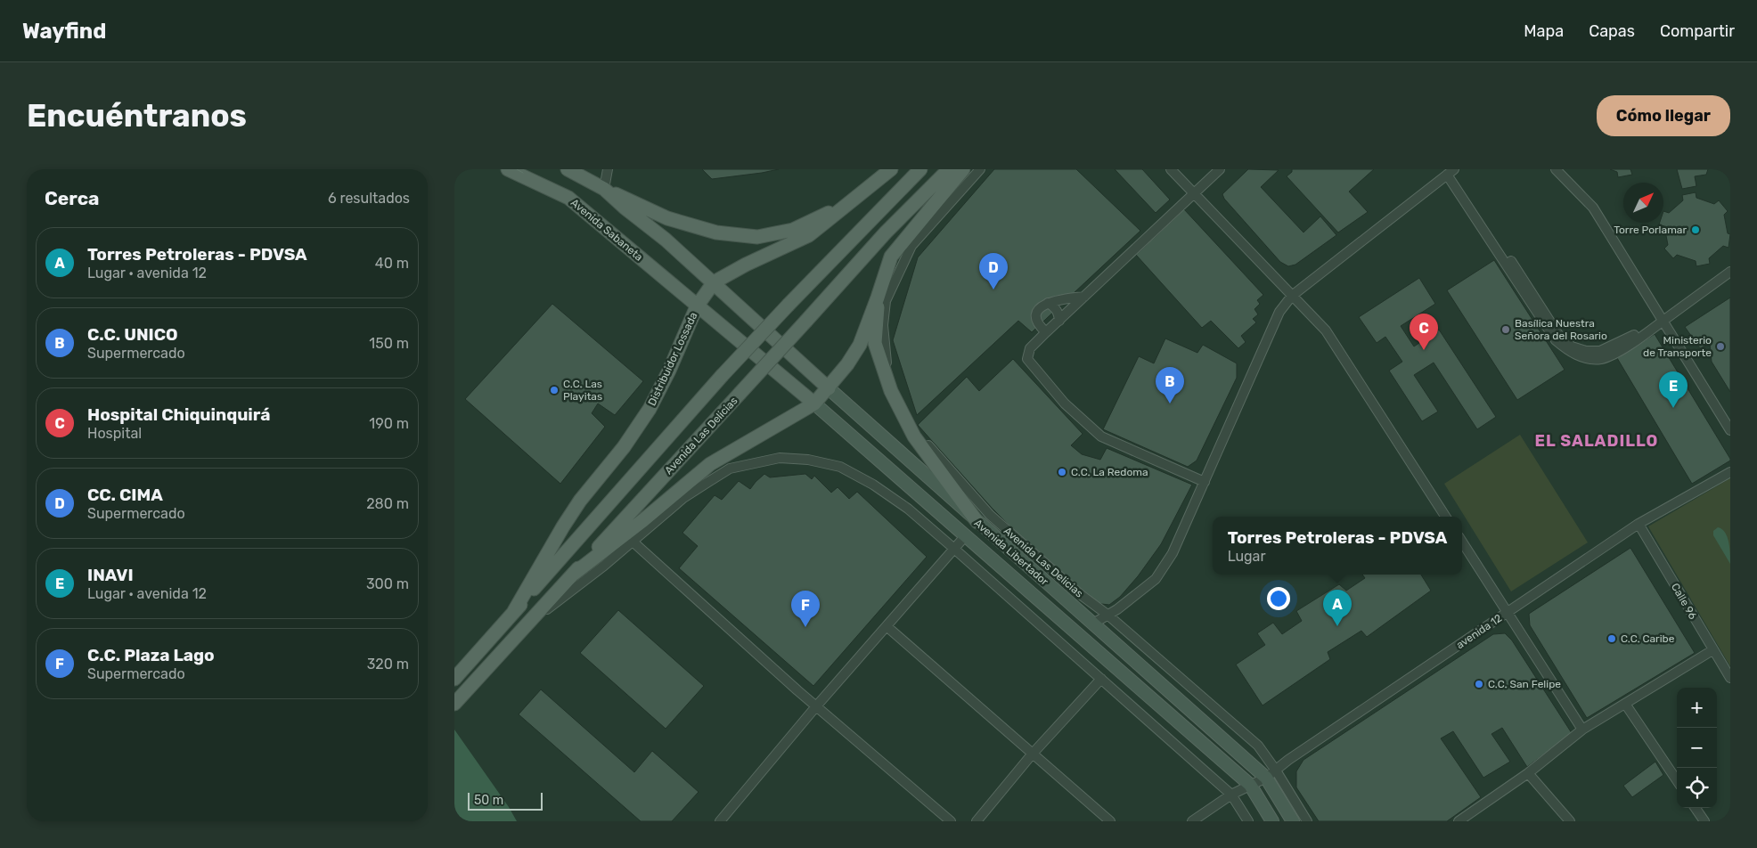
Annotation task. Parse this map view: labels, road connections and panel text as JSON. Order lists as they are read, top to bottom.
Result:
{
  "streets": {
    "main road": [
      "Avenida Sabaneta",
      "Distribuidor Lossada",
      "Avenida Las Delicias",
      "Avenida Libertador"
    ],
    "street": ["Calle 96", "avenida 12"]
  },
  "crossings": [
    ["Avenida Sabaneta", "Distribuidor Lossada"],
    ["Avenida Sabaneta", "Avenida Libertador"],
    ["Distribuidor Lossada", "Avenida Las Delicias"],
    ["Distribuidor Lossada", "Avenida Libertador"],
    ["Avenida Las Delicias", "Avenida Libertador"],
    ["Avenida Las Delicias", "avenida 12"],
    ["Avenida Libertador", "avenida 12"],
    ["Calle 96", "avenida 12"]
  ],
  "districts": ["EL SALADILLO"],
  "places": [
    "Torre Porlamar",
    "Basílica Nuestra Señora del Rosario",
    "Ministerio de Transporte",
    "C.C. Las Playitas",
    "C.C. La Redoma",
    "C.C. Caribe",
    "C.C. San Felipe"
  ],
  "scale_bar": "50 m",
  "north": "top right",
  "page": {
    "header": "Wayfind",
    "nav": ["Mapa", "Capas", "Compartir"],
    "buttons": "Cómo llegar",
    "title": "Encuéntranos",
    "heading": ["Cerca", "6 resultados"],
    "list": [
      {
        "mark": "A",
        "name": "Torres Petroleras - PDVSA",
        "note": "Lugar · avenida 12",
        "value": "40 m"
      },
      {
        "mark": "B",
        "name": "C.C. UNICO",
        "note": "Supermercado",
        "value": "150 m"
      },
      {
        "mark": "C",
        "name": "Hospital Chiquinquirá",
        "note": "Hospital",
        "value": "190 m"
      },
      {
        "mark": "D",
        "name": "CC. CIMA",
        "note": "Supermercado",
        "value": "280 m"
      },
      {
        "mark": "E",
        "name": "INAVI",
        "note": "Lugar · avenida 12",
        "value": "300 m"
      },
      {
        "mark": "F",
        "name": "C.C. Plaza Lago",
        "note": "Supermercado",
        "value": "320 m"
      }
    ],
    "pins": [
      "D",
      "C",
      "B",
      "E",
      "A",
      "F"
    ],
    "popup": ["Torres Petroleras - PDVSA", "Lugar"],
    "map_buttons": ["+", "−"],
    "scale": "50 m"
  }
}
